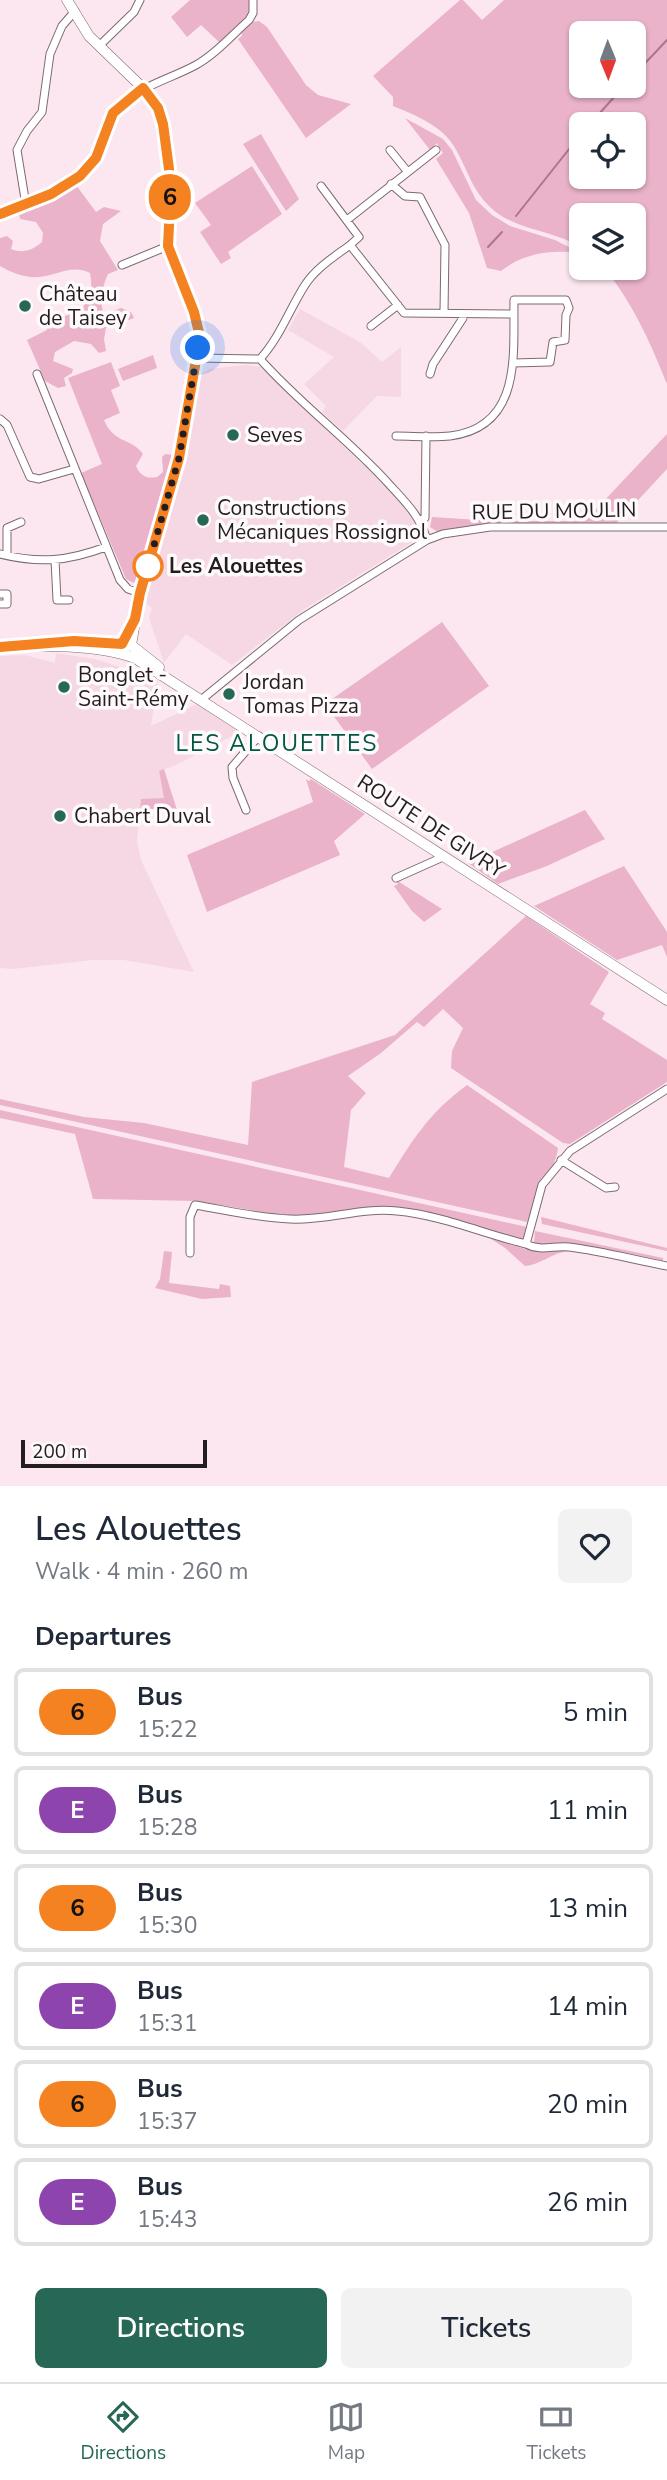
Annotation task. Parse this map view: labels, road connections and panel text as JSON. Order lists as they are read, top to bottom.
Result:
{
  "streets": {
    "main road": ["ROUTE DE GIVRY"],
    "street": ["RUE DU MOULIN"]
  },
  "crossings": [
    ["RUE DU MOULIN", "ROUTE DE GIVRY"]
  ],
  "districts": ["LES ALOUETTES"],
  "places": [
    "Château de Taisey",
    "Seves",
    "Constructions Mécaniques Rossignol",
    "Les Alouettes",
    "Bonglet - Saint-Rémy",
    "Jordan Tomas Pizza",
    "Chabert Duval"
  ],
  "lines": ["bus line 6"],
  "scale_bar": "200 m",
  "north": "bottom",
  "page": {
    "on_map": "6",
    "scale": "200 m",
    "heading": [
      ["Les Alouettes", "Walk · 4 min · 260 m"],
      "Departures"
    ],
    "list": [
      {
        "mark": "6",
        "name": "Bus",
        "note": "15:22",
        "value": "5 min"
      },
      {
        "mark": "E",
        "name": "Bus",
        "note": "15:28",
        "value": "11 min"
      },
      {
        "mark": "6",
        "name": "Bus",
        "note": "15:30",
        "value": "13 min"
      },
      {
        "mark": "E",
        "name": "Bus",
        "note": "15:31",
        "value": "14 min"
      },
      {
        "mark": "6",
        "name": "Bus",
        "note": "15:37",
        "value": "20 min"
      },
      {
        "mark": "E",
        "name": "Bus",
        "note": "15:43",
        "value": "26 min"
      }
    ],
    "buttons": ["Directions", "Tickets"],
    "tabs": ["Directions", "Map", "Tickets"]
  }
}
